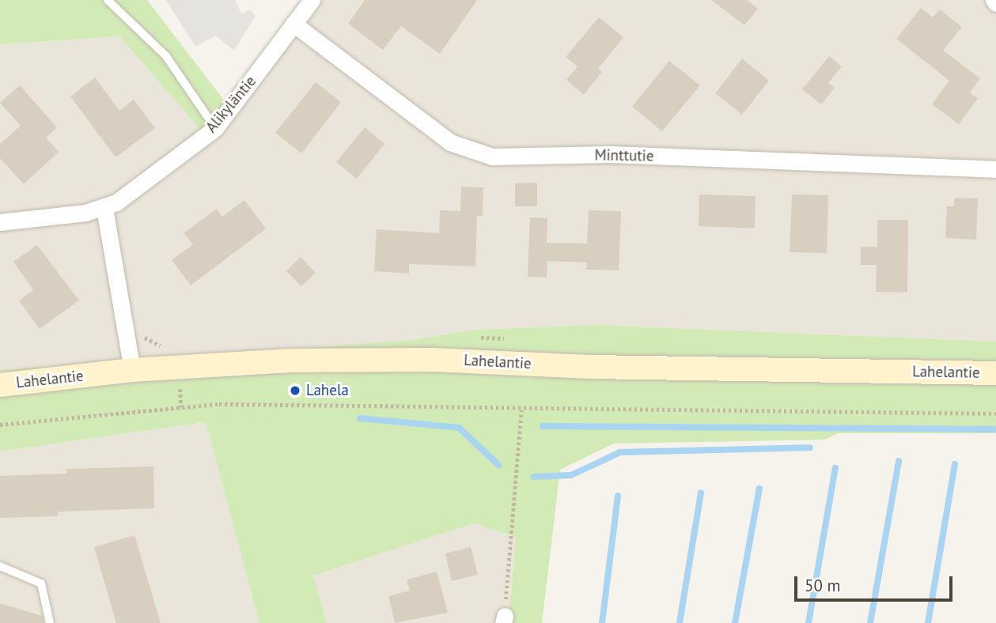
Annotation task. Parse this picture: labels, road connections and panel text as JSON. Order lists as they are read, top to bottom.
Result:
{
  "streets": {
    "main road": ["Lahelantie"],
    "street": ["Alikyläntie", "Minttutie"]
  },
  "crossings": [
    ["Alikyläntie", "Minttutie"]
  ],
  "places": ["Lahela"],
  "scale_bar": "50 m"
}
